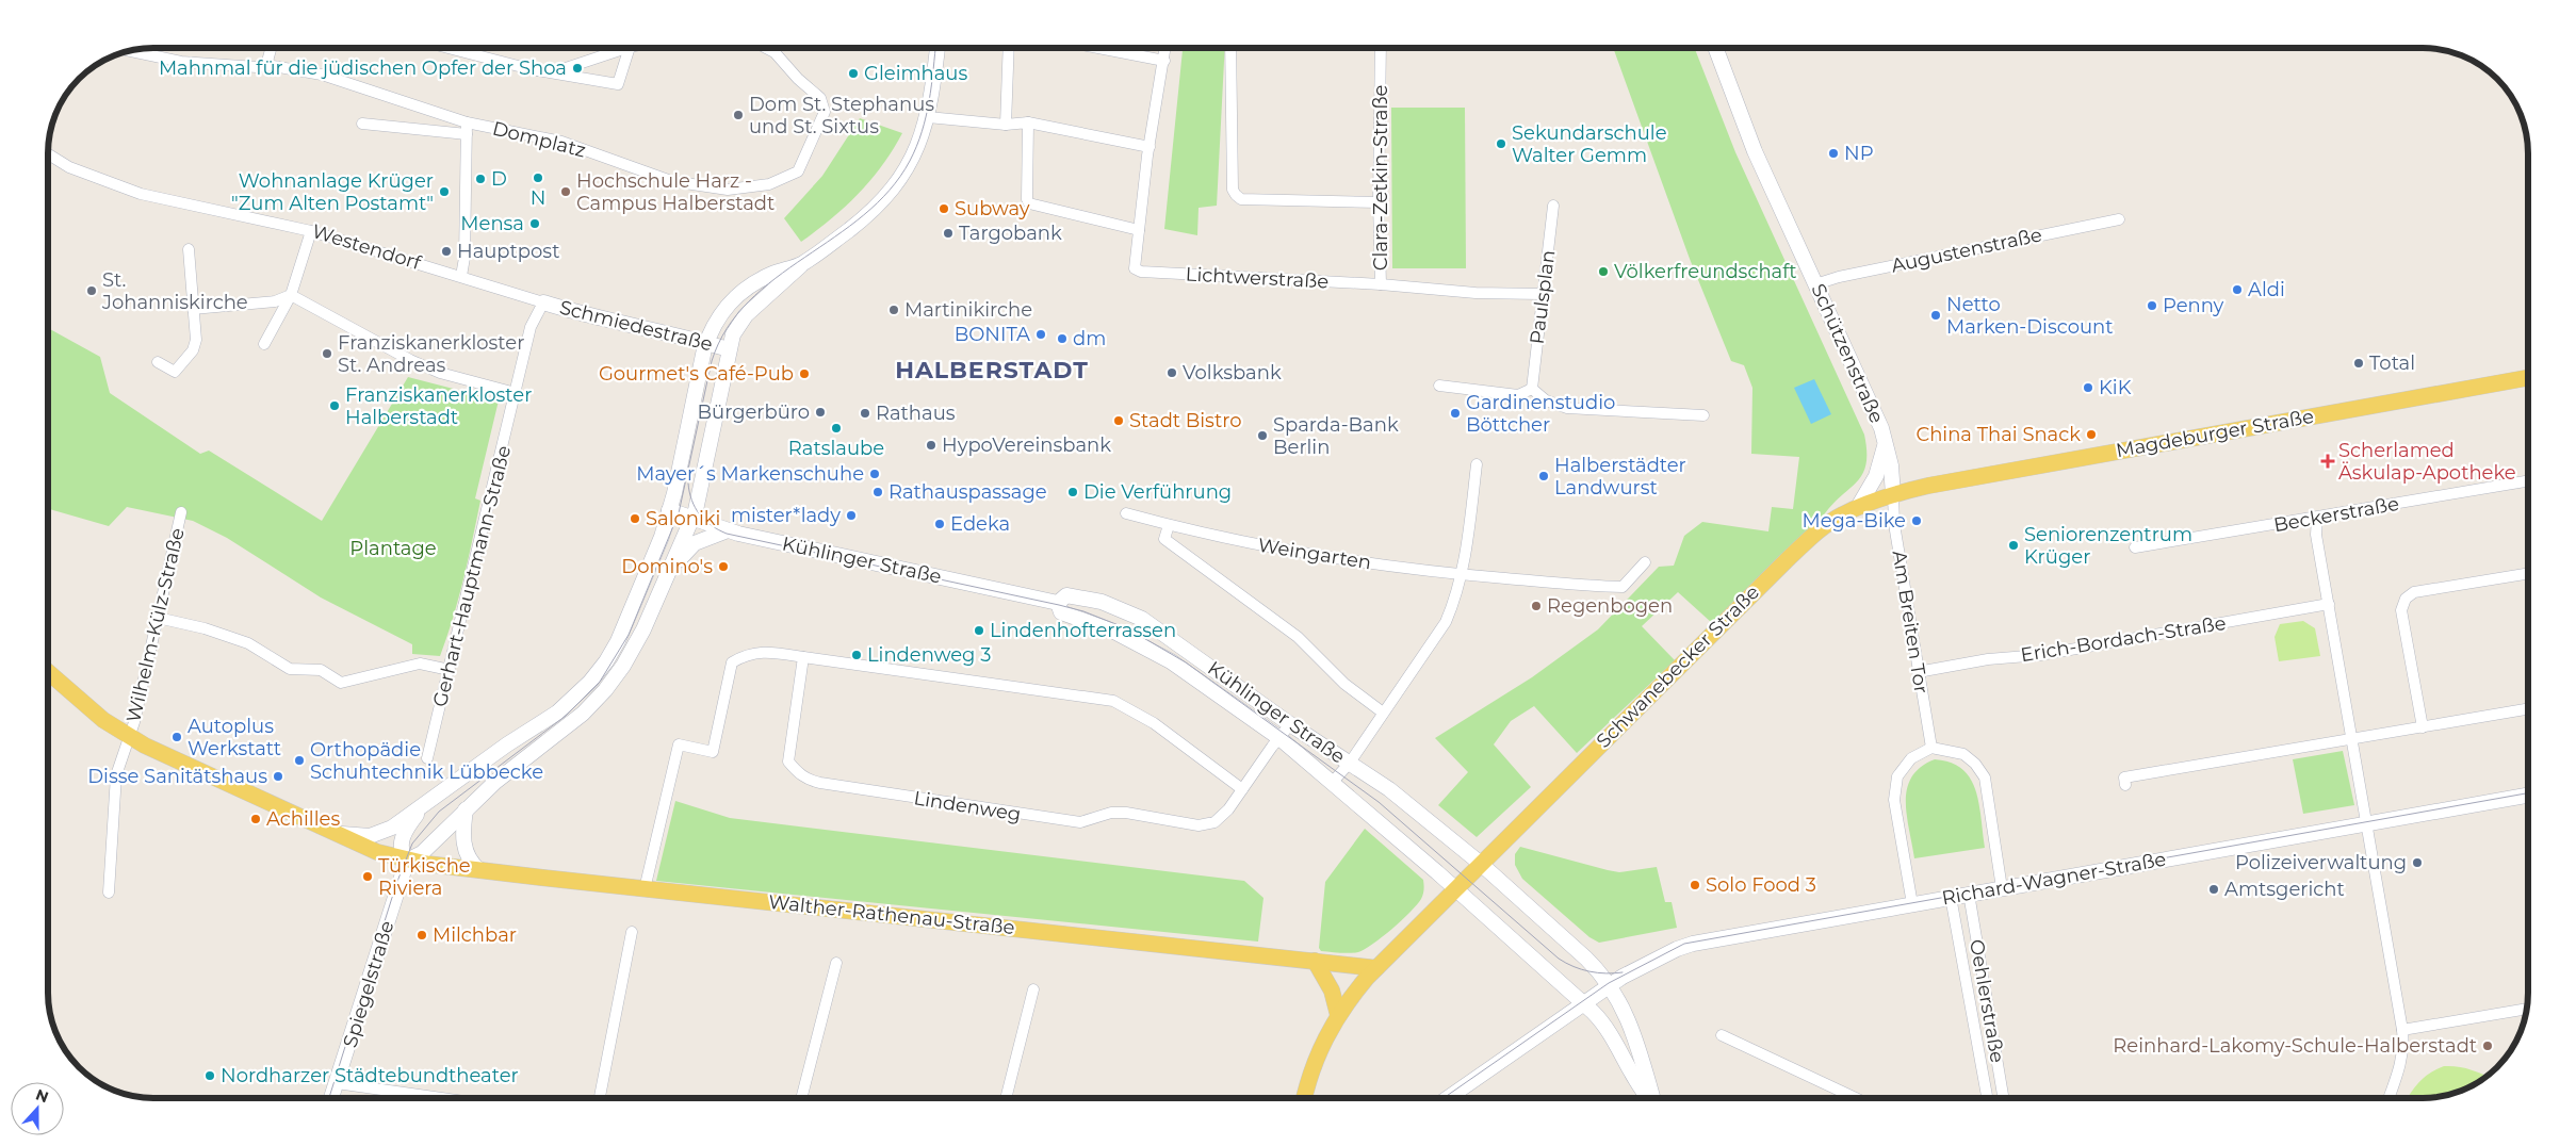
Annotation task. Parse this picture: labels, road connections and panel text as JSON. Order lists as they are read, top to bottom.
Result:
{
  "streets": {
    "main road": ["Magdeburger Straße", "Schwanebecker Straße", "Walther-Rathenau-Straße"],
    "street": [
      "Domplatz",
      "Clara-Zetkin-Straße",
      "Westendorf",
      "Augustenstraße",
      "Lichtwerstraße",
      "Paulsplan",
      "Schmiedestraße",
      "Schützenstraße",
      "Beckerstraße",
      "Weingarten",
      "Kühlinger Straße",
      "Gerhart-Hauptmann-Straße",
      "Am Breiten Tor",
      "Wilhelm-Külz-Straße",
      "Erich-Bordach-Straße",
      "Lindenweg",
      "Richard-Wagner-Straße",
      "Spiegelstraße",
      "Oehlerstraße"
    ]
  },
  "crossings": [
    ["Clara-Zetkin-Straße", "Lichtwerstraße"],
    ["Clara-Zetkin-Straße", "Paulsplan"],
    ["Westendorf", "Schmiedestraße"],
    ["Westendorf", "Gerhart-Hauptmann-Straße"],
    ["Augustenstraße", "Schützenstraße"],
    ["Schmiedestraße", "Gerhart-Hauptmann-Straße"],
    ["Schützenstraße", "Magdeburger Straße"],
    ["Schützenstraße", "Am Breiten Tor"],
    ["Schützenstraße", "Schwanebecker Straße"],
    ["Magdeburger Straße", "Am Breiten Tor"],
    ["Magdeburger Straße", "Schwanebecker Straße"],
    ["Kühlinger Straße", "Schwanebecker Straße"],
    ["Kühlinger Straße", "Lindenweg"],
    ["Kühlinger Straße", "Richard-Wagner-Straße"],
    ["Am Breiten Tor", "Erich-Bordach-Straße"],
    ["Am Breiten Tor", "Schwanebecker Straße"],
    ["Wilhelm-Külz-Straße", "Walther-Rathenau-Straße"],
    ["Schwanebecker Straße", "Walther-Rathenau-Straße"],
    ["Richard-Wagner-Straße", "Oehlerstraße"],
    ["Walther-Rathenau-Straße", "Spiegelstraße"]
  ],
  "districts": ["HALBERSTADT"],
  "parks": ["Plantage"],
  "places": {
    "other": [
      "Mahnmal für die jüdischen Opfer der Shoa",
      "Gleimhaus",
      "Dom St. Stephanus und St. Sixtus",
      "Sekundarschule Walter Gemm",
      "NP",
      "N",
      "D",
      "Wohnanlage Krüger \"Zum Alten Postamt\"",
      "Hochschule Harz - Campus Halberstadt",
      "Subway",
      "Mensa",
      "Targobank",
      "Hauptpost",
      "Völkerfreundschaft",
      "Aldi",
      "St. Johanniskirche",
      "Penny",
      "Martinikirche",
      "Netto Marken-Discount",
      "BONITA",
      "dm",
      "Franziskanerkloster St. Andreas",
      "Total",
      "Volksbank",
      "Gourmet's Café-Pub",
      "KiK",
      "Franziskanerkloster Halberstadt",
      "Bürgerbüro",
      "Rathaus",
      "Gardinenstudio Böttcher",
      "Stadt Bistro",
      "Ratslaube",
      "China Thai Snack",
      "Sparda-Bank Berlin",
      "HypoVereinsbank",
      "Mayer´s Markenschuhe",
      "Halberstädter Landwurst",
      "Rathauspassage",
      "Die Verführung",
      "mister*lady",
      "Saloniki",
      "Mega-Bike",
      "Edeka",
      "Seniorenzentrum Krüger",
      "Domino's",
      "Regenbogen",
      "Lindenhofterrassen",
      "Lindenweg 3",
      "Autoplus Werkstatt",
      "Orthopädie Schuhtechnik Lübbecke",
      "Disse Sanitätshaus",
      "Achilles",
      "Polizeiverwaltung",
      "Türkische Riviera",
      "Solo Food 3",
      "Amtsgericht",
      "Milchbar",
      "Reinhard-Lakomy-Schule-Halberstadt",
      "Nordharzer Städtebundtheater"
    ],
    "health": ["Scherlamed Äskulap-Apotheke"]
  },
  "north": "top"
}
